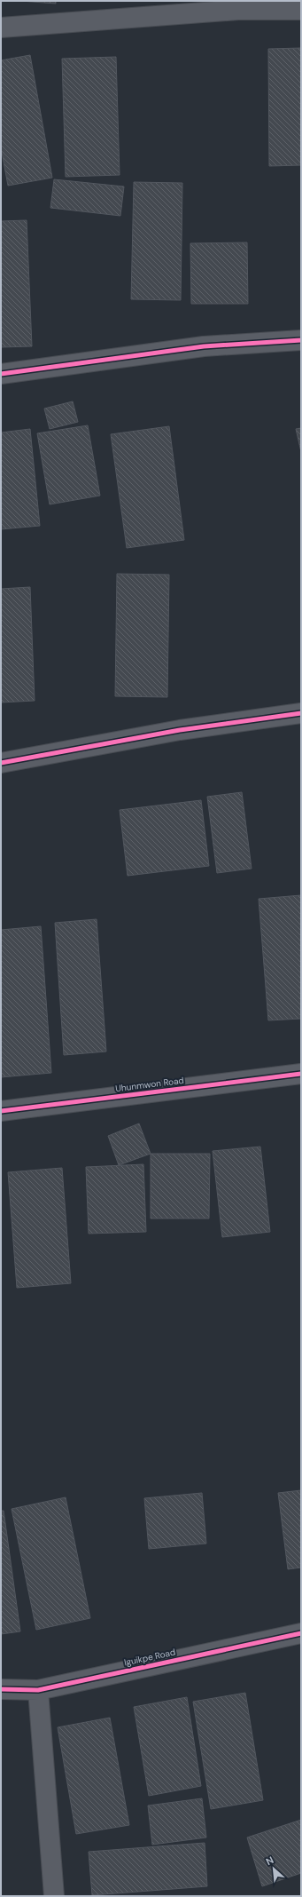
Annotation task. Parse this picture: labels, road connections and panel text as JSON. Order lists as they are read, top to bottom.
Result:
{
  "streets": {
    "street": ["Uhunmwon Road", "Iguikpe Road"]
  },
  "north": "top left"
}
